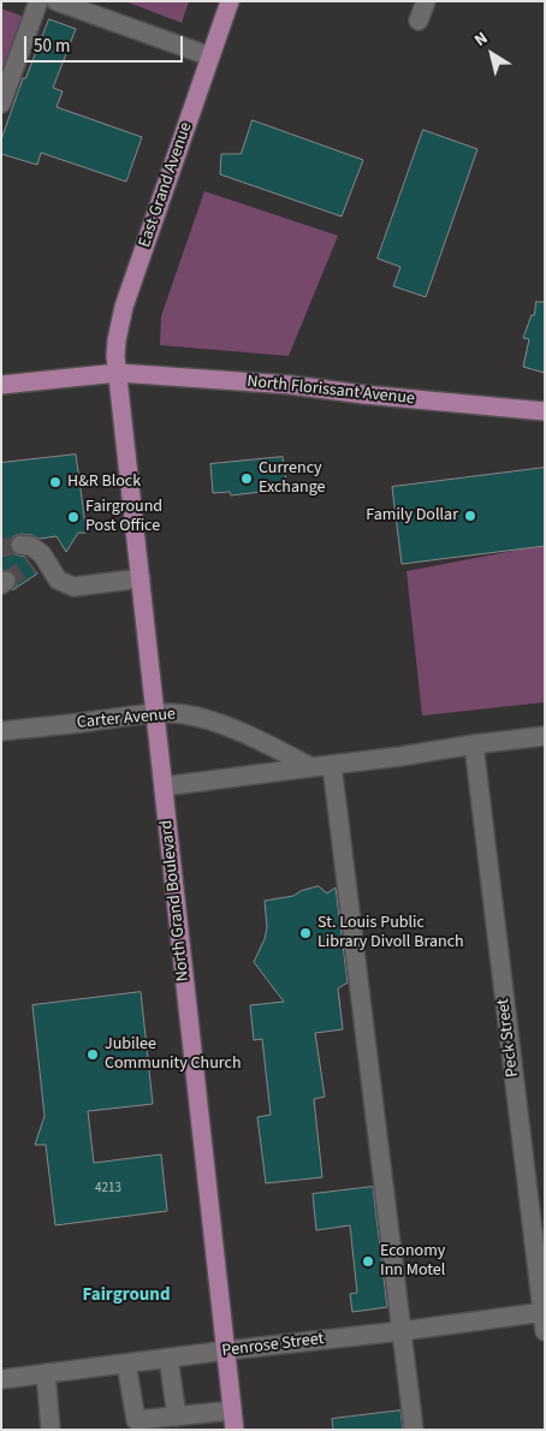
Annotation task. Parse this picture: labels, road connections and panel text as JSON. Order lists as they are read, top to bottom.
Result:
{
  "streets": {
    "main road": ["East Grand Avenue", "North Florissant Avenue", "North Grand Boulevard"],
    "street": ["Carter Avenue", "Peck Street", "Penrose Street"]
  },
  "crossings": [
    ["East Grand Avenue", "North Florissant Avenue"],
    ["East Grand Avenue", "North Grand Boulevard"],
    ["North Florissant Avenue", "North Grand Boulevard"],
    ["Carter Avenue", "North Grand Boulevard"],
    ["North Grand Boulevard", "Penrose Street"],
    ["Peck Street", "Penrose Street"]
  ],
  "districts": ["Fairground"],
  "places": [
    "Currency Exchange",
    "H&R Block",
    "Family Dollar",
    "Fairground Post Office",
    "St. Louis Public Library Divoll Branch",
    "Jubilee Community Church",
    "Economy Inn Motel"
  ],
  "house_numbers": ["4213"],
  "scale_bar": "50 m",
  "north": "top left"
}
